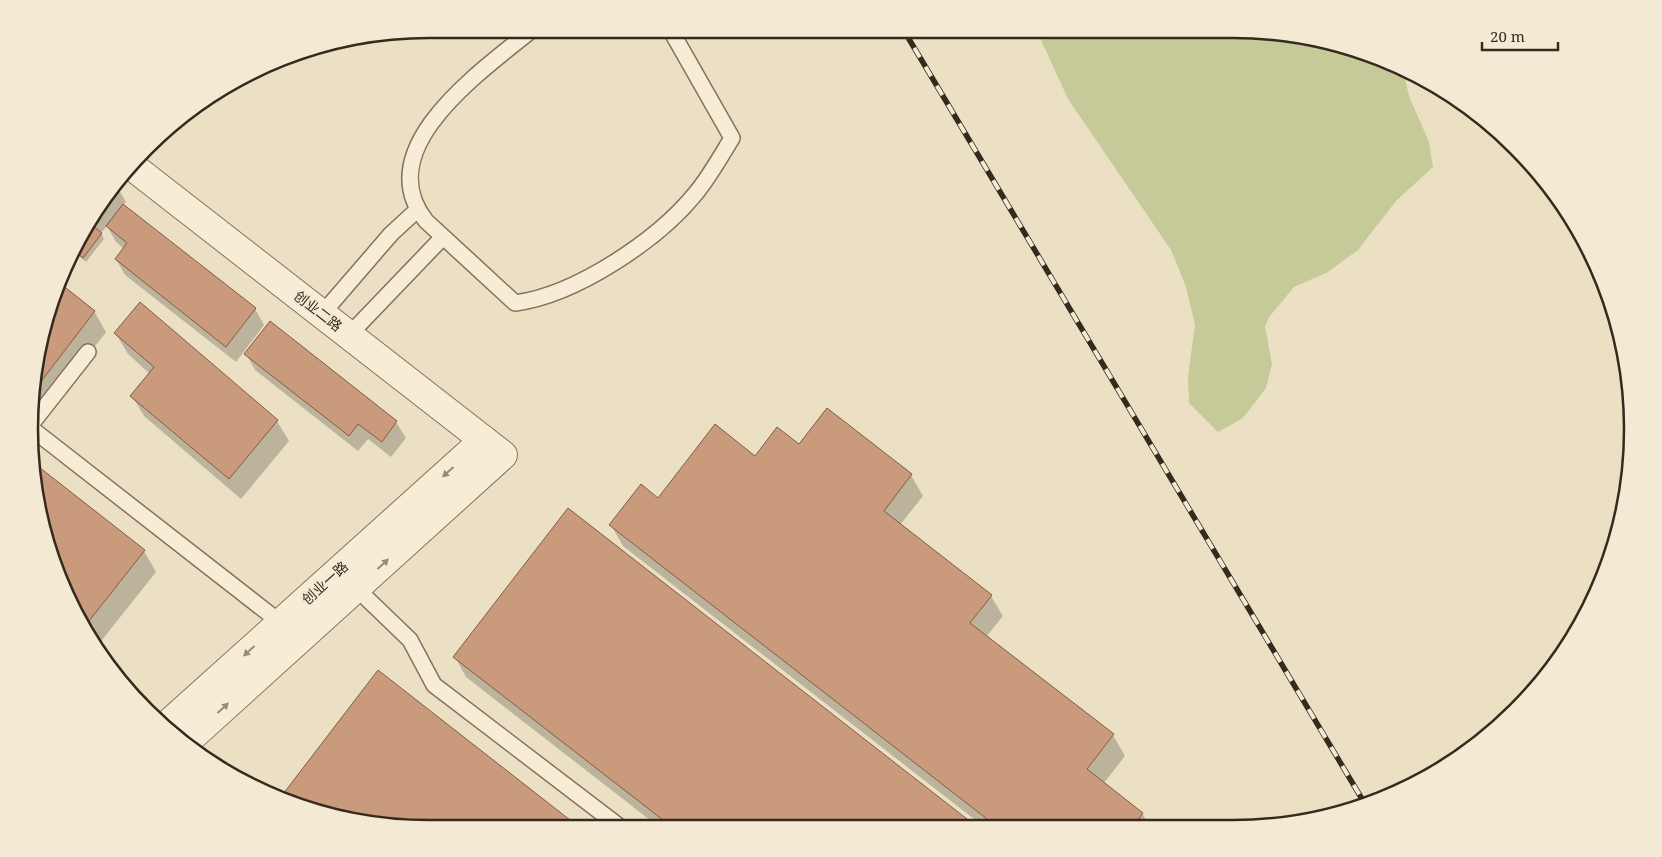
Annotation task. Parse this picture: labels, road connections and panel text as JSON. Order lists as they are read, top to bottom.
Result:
{
  "streets": {
    "street": ["创业二路", "创业一路"]
  },
  "crossings": [
    ["创业二路", "创业一路"]
  ],
  "scale_bar": "20 m"
}
